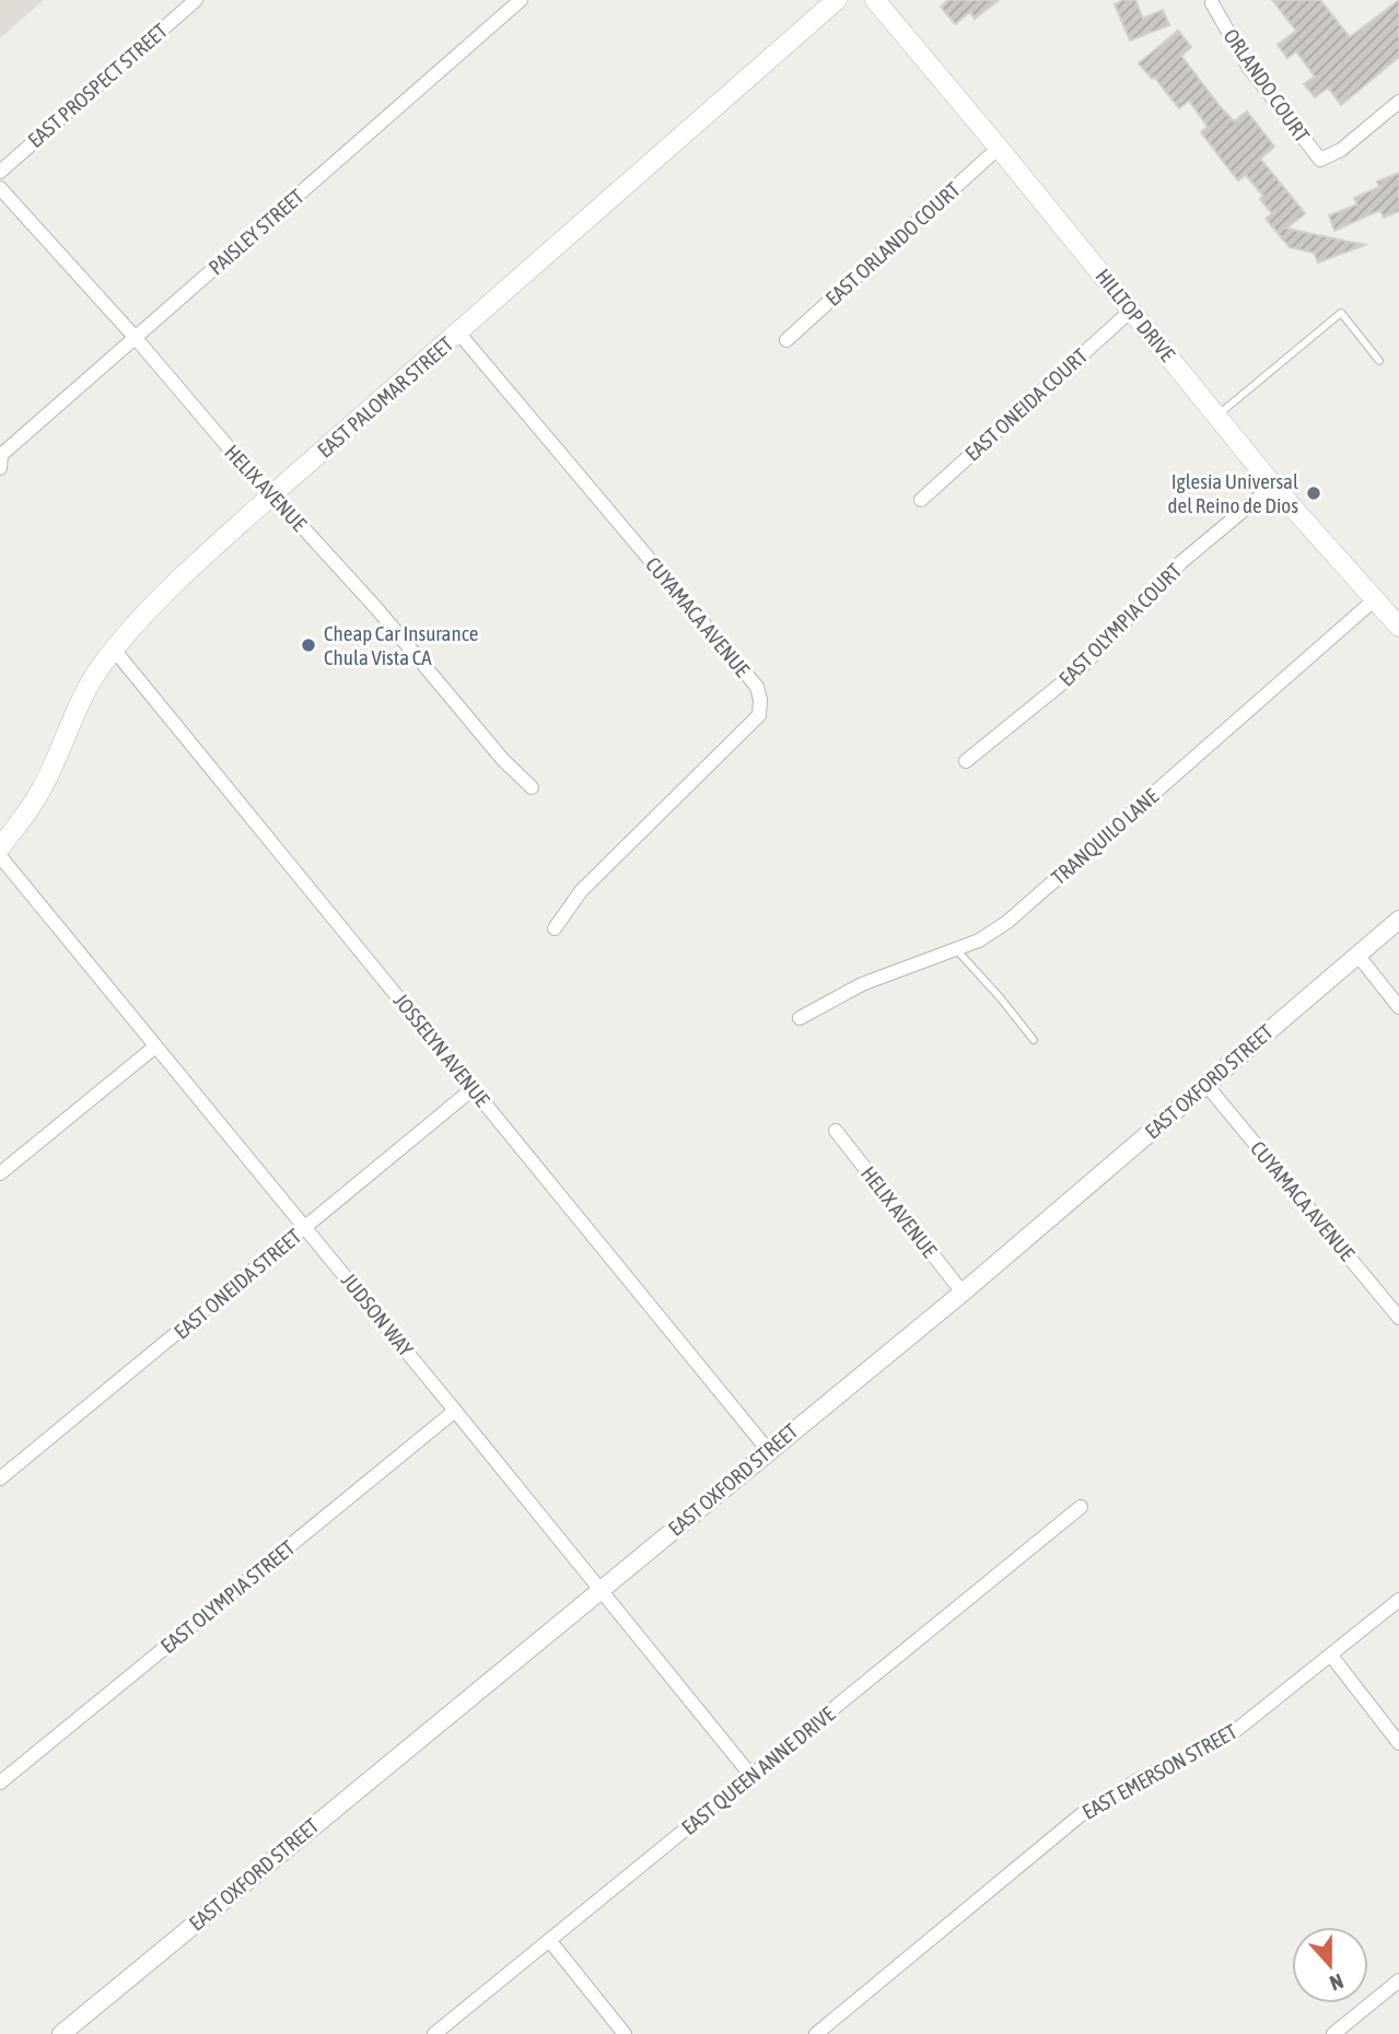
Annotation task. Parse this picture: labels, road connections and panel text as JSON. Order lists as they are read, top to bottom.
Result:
{
  "streets": {
    "main road": ["HILLTOP DRIVE", "EAST PALOMAR STREET"],
    "street": [
      "EAST PROSPECT STREET",
      "ORLANDO COURT",
      "PAISLEY STREET",
      "EAST ORLANDO COURT",
      "EAST ONEIDA COURT",
      "HELIX AVENUE",
      "CUYAMACA AVENUE",
      "EAST OLYMPIA COURT",
      "TRANQUILO LANE",
      "JOSSELYN AVENUE",
      "EAST OXFORD STREET",
      "EAST ONEIDA STREET",
      "JUDSON WAY",
      "EAST OLYMPIA STREET",
      "EAST QUEEN ANNE DRIVE",
      "EAST EMERSON STREET"
    ]
  },
  "crossings": [
    ["PAISLEY STREET", "HELIX AVENUE"],
    ["EAST ORLANDO COURT", "HILLTOP DRIVE"],
    ["HILLTOP DRIVE", "EAST ONEIDA COURT"],
    ["HILLTOP DRIVE", "EAST OLYMPIA COURT"],
    ["HILLTOP DRIVE", "TRANQUILO LANE"],
    ["EAST PALOMAR STREET", "HELIX AVENUE"],
    ["EAST PALOMAR STREET", "CUYAMACA AVENUE"],
    ["EAST PALOMAR STREET", "JOSSELYN AVENUE"],
    ["HELIX AVENUE", "EAST OXFORD STREET"],
    ["CUYAMACA AVENUE", "EAST OXFORD STREET"],
    ["JOSSELYN AVENUE", "EAST OXFORD STREET"],
    ["JOSSELYN AVENUE", "EAST ONEIDA STREET"],
    ["EAST OXFORD STREET", "JUDSON WAY"],
    ["EAST ONEIDA STREET", "JUDSON WAY"],
    ["JUDSON WAY", "EAST OLYMPIA STREET"],
    ["JUDSON WAY", "EAST QUEEN ANNE DRIVE"]
  ],
  "places": ["Iglesia Universal del Reino de Dios", "Cheap Car Insurance Chula Vista CA"],
  "north": "bottom"
}
